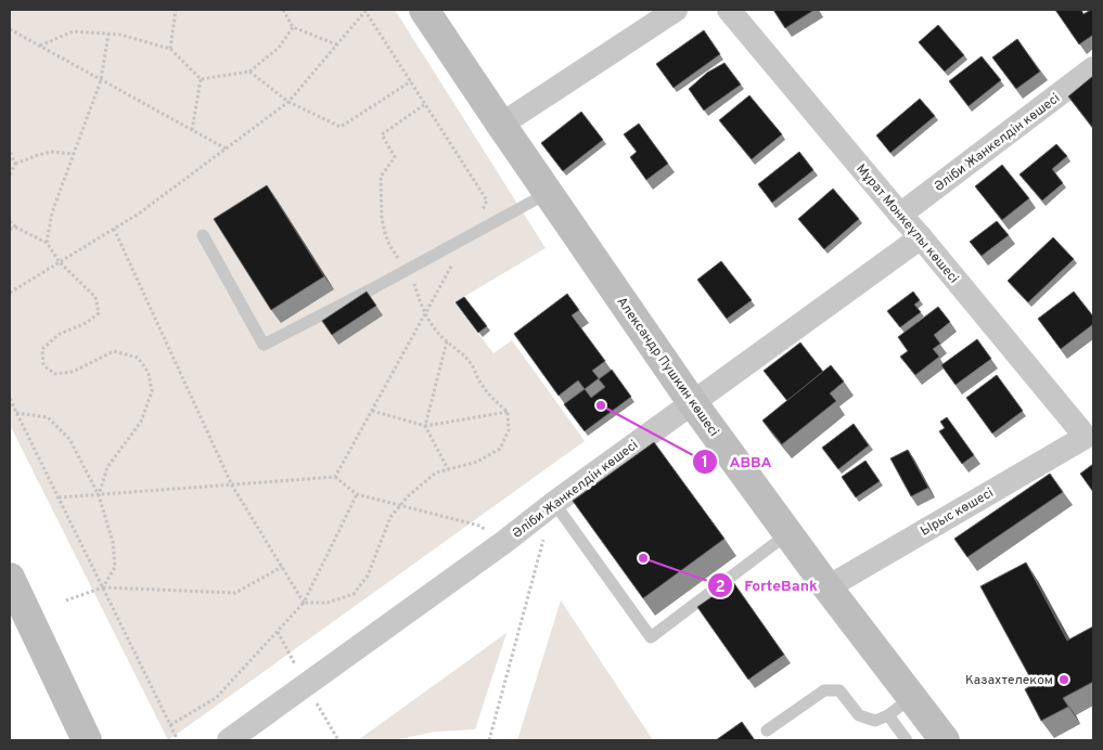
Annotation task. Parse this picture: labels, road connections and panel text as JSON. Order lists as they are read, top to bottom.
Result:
{
  "streets": {
    "street": [
      "Әліби Жанкелдін көшесі",
      "Мұрат Монкеұлы көшесі",
      "Александр Пушкин көшесі",
      "Ырыс көшесі"
    ]
  },
  "crossings": [
    ["Әліби Жанкелдін көшесі", "Мұрат Монкеұлы көшесі"],
    ["Әліби Жанкелдін көшесі", "Александр Пушкин көшесі"],
    ["Мұрат Монкеұлы көшесі", "Ырыс көшесі"],
    ["Александр Пушкин көшесі", "Ырыс көшесі"]
  ],
  "places": ["ABBA", "ForteBank", "Казахтелеком"]
}
